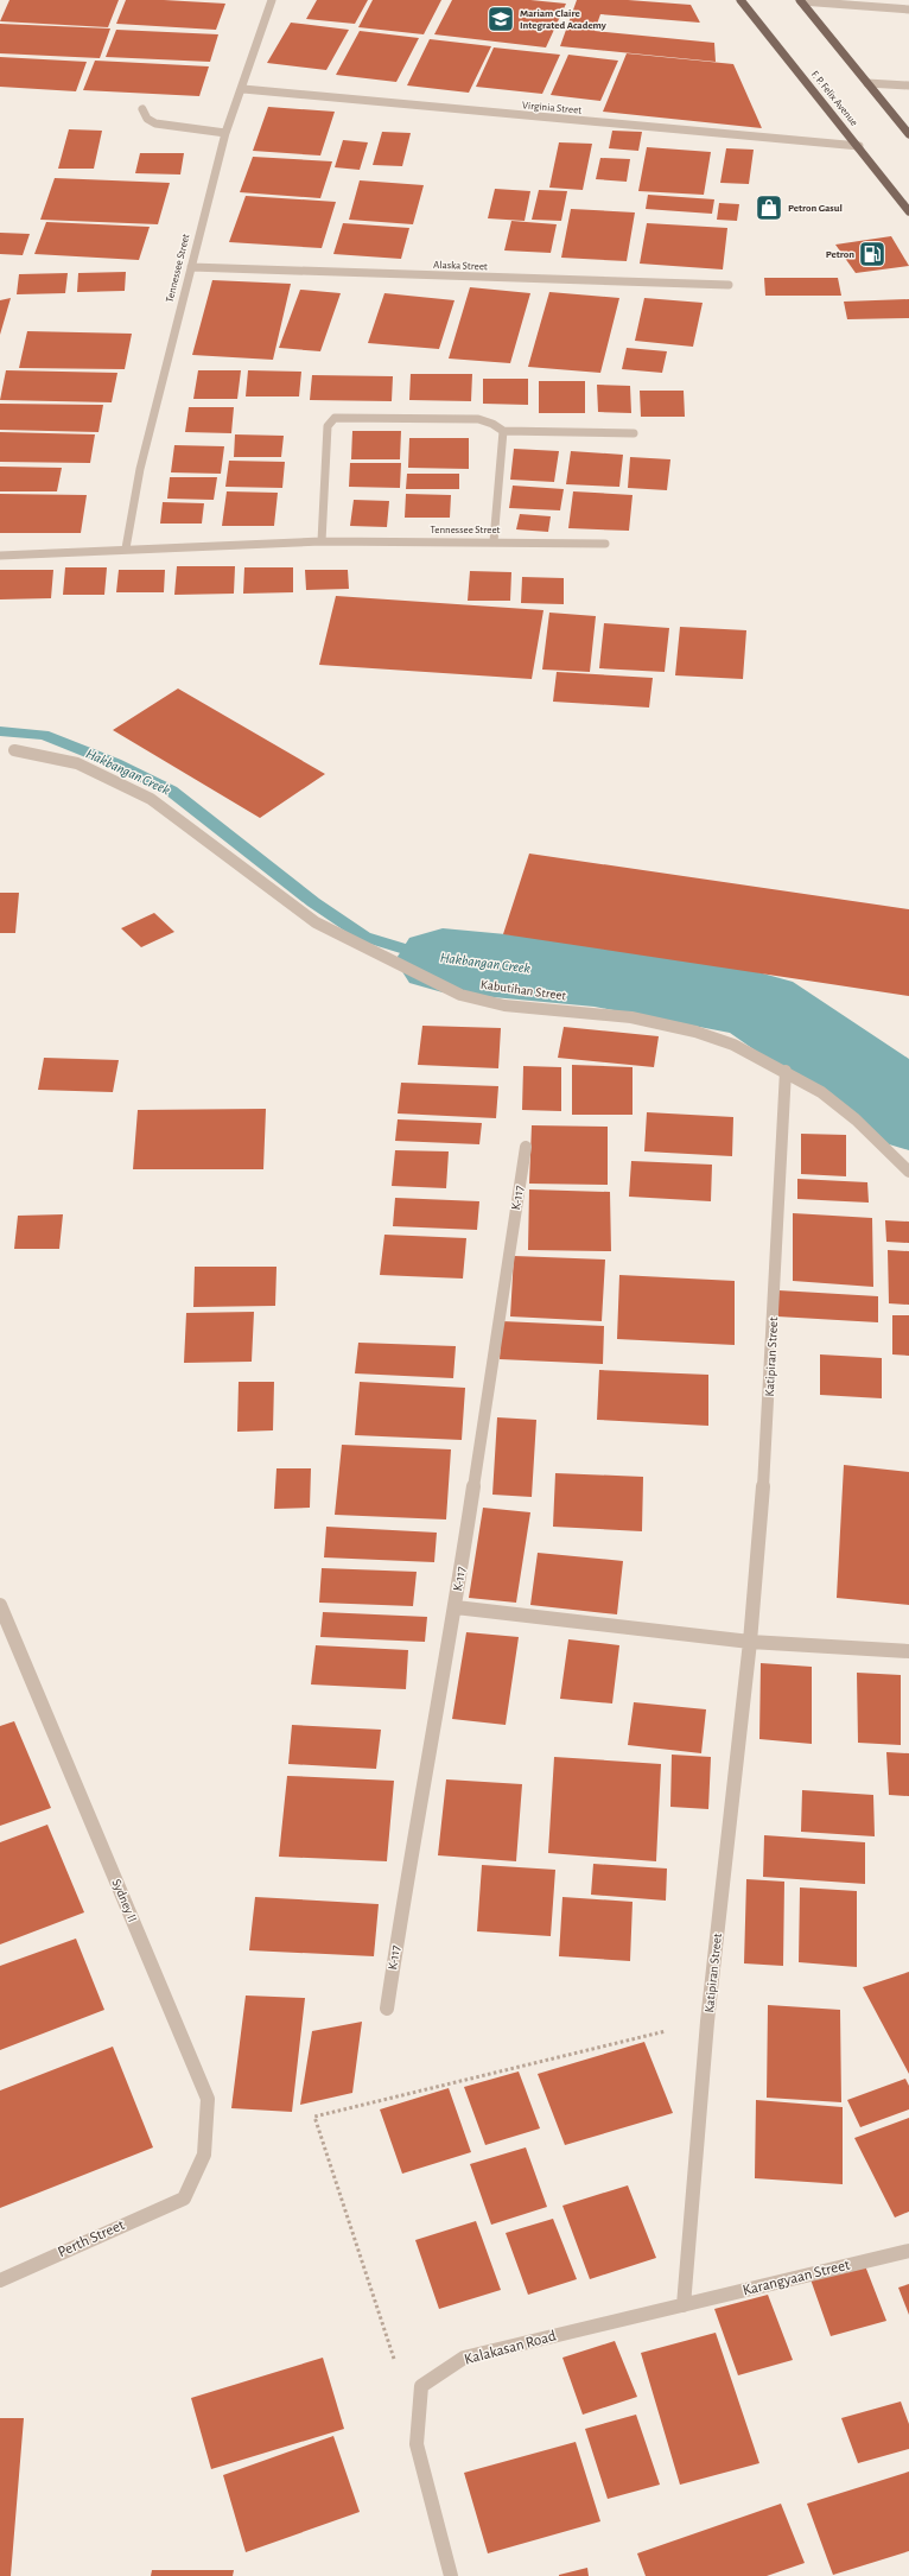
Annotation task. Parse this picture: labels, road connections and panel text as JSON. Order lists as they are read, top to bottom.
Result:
{
  "streets": {
    "main road": ["F. P. Felix Avenue"],
    "street": [
      "Virginia Street",
      "Alaska Street",
      "Tennessee Street",
      "Kabutihan Street",
      "K-117",
      "Katipiran Street",
      "Sydney II",
      "Perth Street",
      "Karangyaan Street",
      "Kalakasan Road"
    ]
  },
  "crossings": [
    ["F. P. Felix Avenue", "Virginia Street"],
    ["Virginia Street", "Tennessee Street"],
    ["Alaska Street", "Tennessee Street"],
    ["Kabutihan Street", "Katipiran Street"],
    ["Katipiran Street", "Karangyaan Street"],
    ["Katipiran Street", "Kalakasan Road"],
    ["Sydney II", "Perth Street"],
    ["Karangyaan Street", "Kalakasan Road"]
  ],
  "water": ["Hakbangan Creek"],
  "places": {
    "school or university": ["Mariam Claire Integrated Academy"],
    "shop": ["Petron Gasul"],
    "fuel station": ["Petron"]
  }
}
